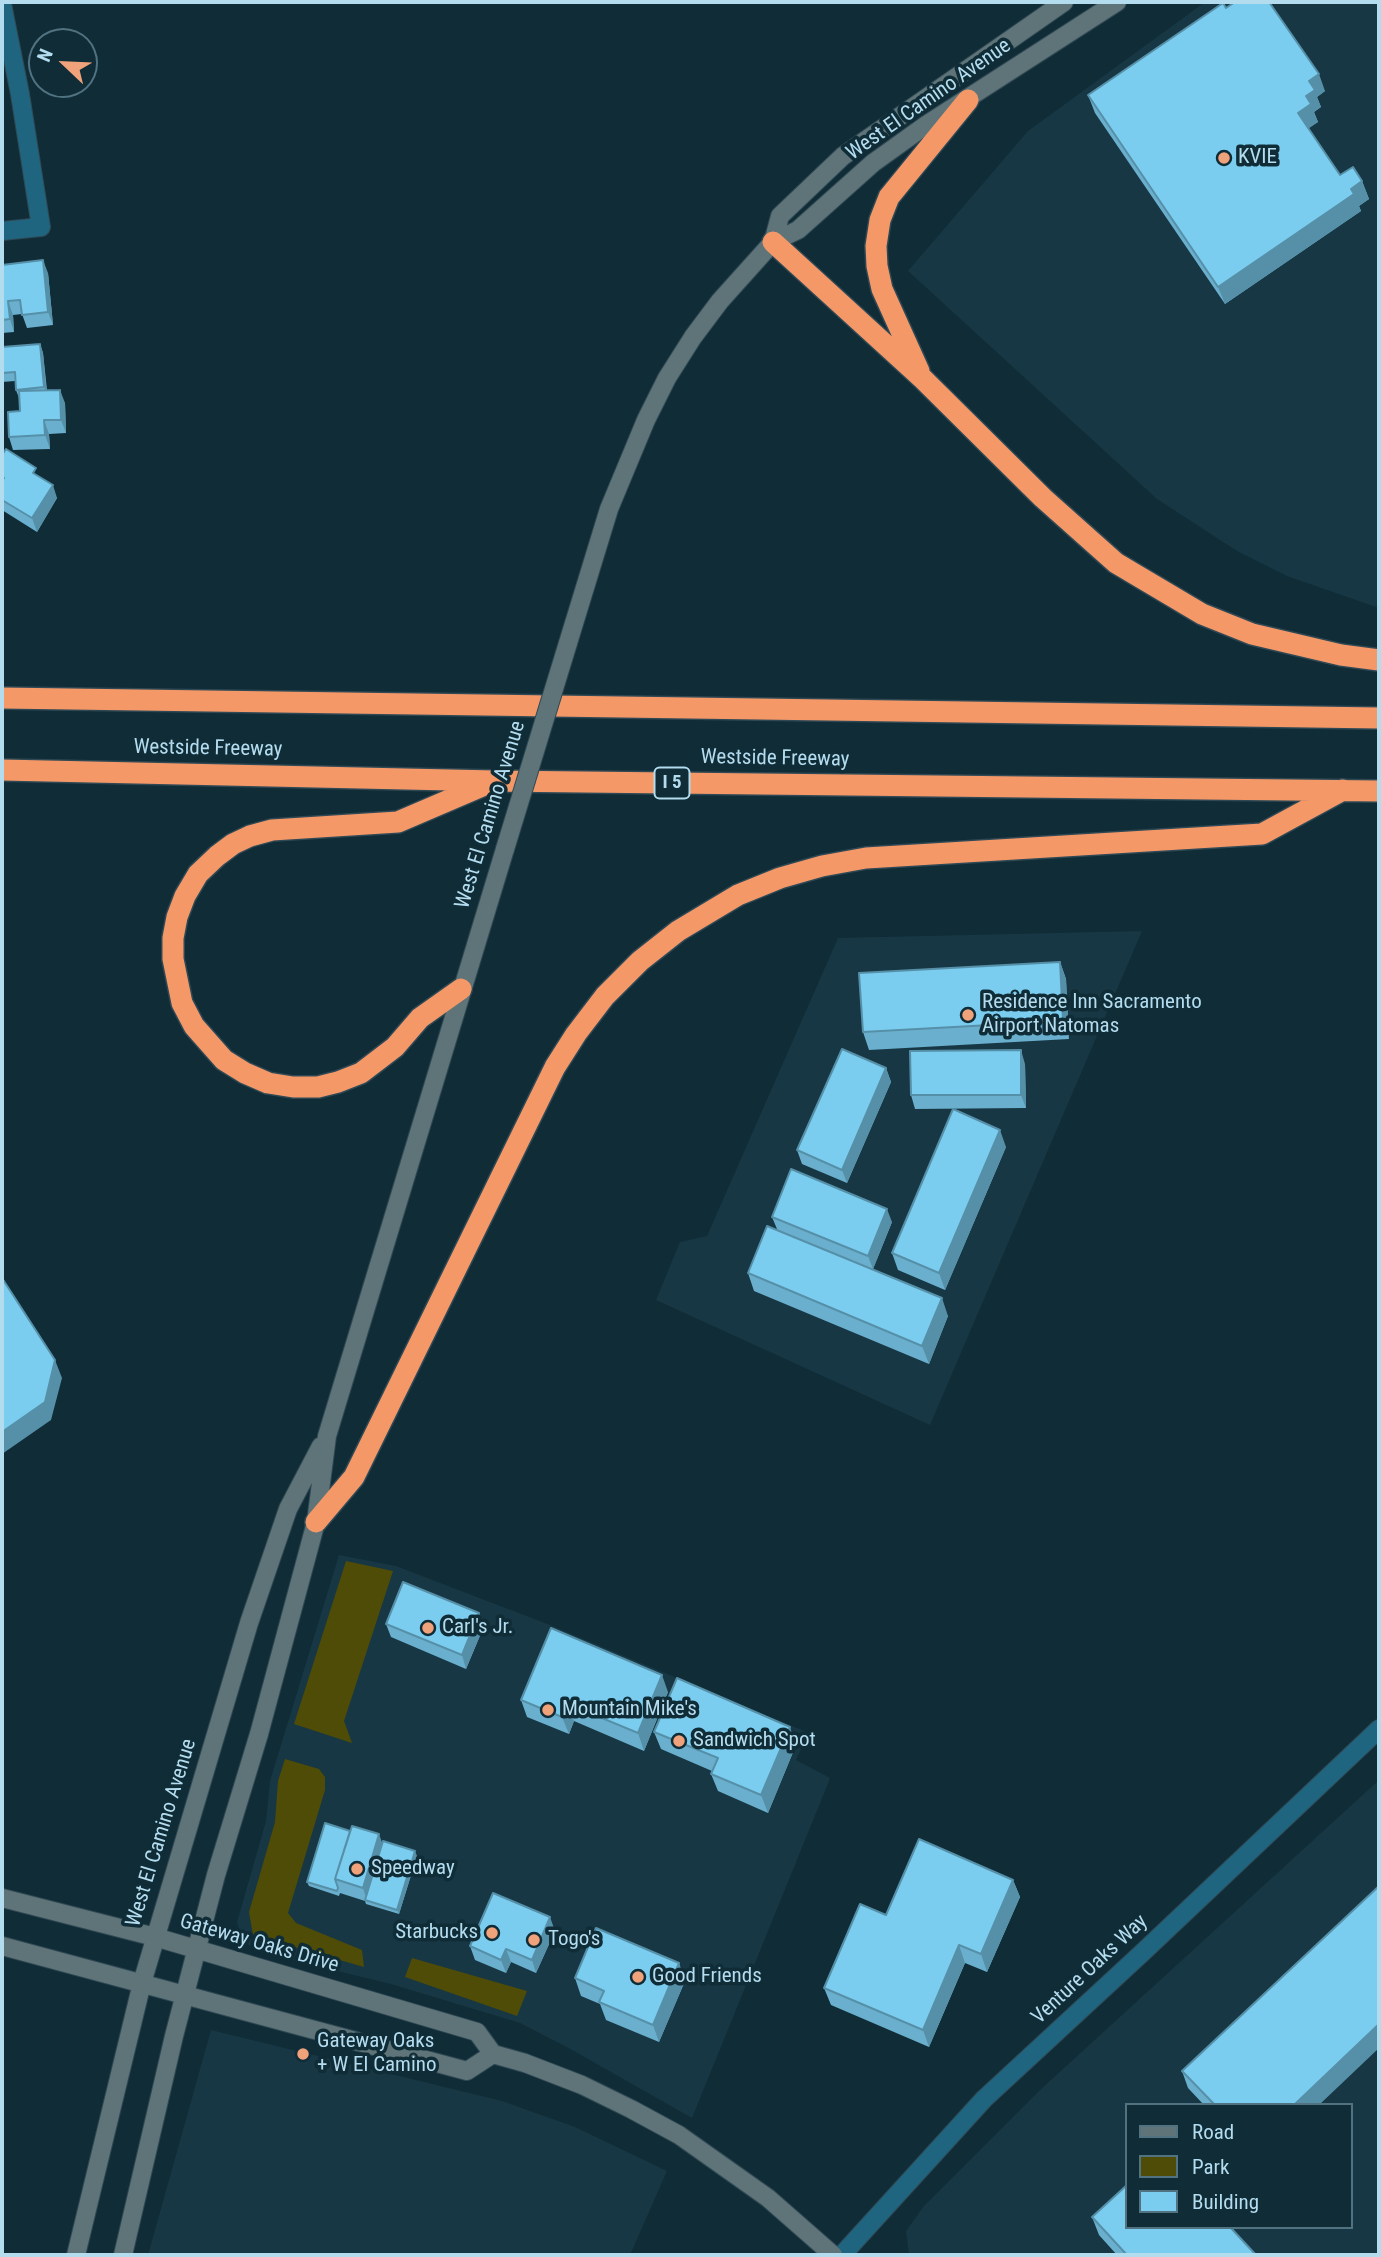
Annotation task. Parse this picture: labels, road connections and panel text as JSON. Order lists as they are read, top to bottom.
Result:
{
  "streets": {
    "highway": ["Westside Freeway", "I 5"],
    "main road": ["West El Camino Avenue", "Gateway Oaks Drive"],
    "street": ["Venture Oaks Way"]
  },
  "crossings": [
    ["West El Camino Avenue", "Gateway Oaks Drive"]
  ],
  "places": [
    "KVIE",
    "Residence Inn Sacramento Airport Natomas",
    "Carl's Jr.",
    "Mountain Mike's",
    "Sandwich Spot",
    "Speedway",
    "Starbucks",
    "Togo's",
    "Good Friends",
    "Gateway Oaks + W El Camino"
  ],
  "legend": ["Road", "Park", "Building"],
  "north": "top left"
}
